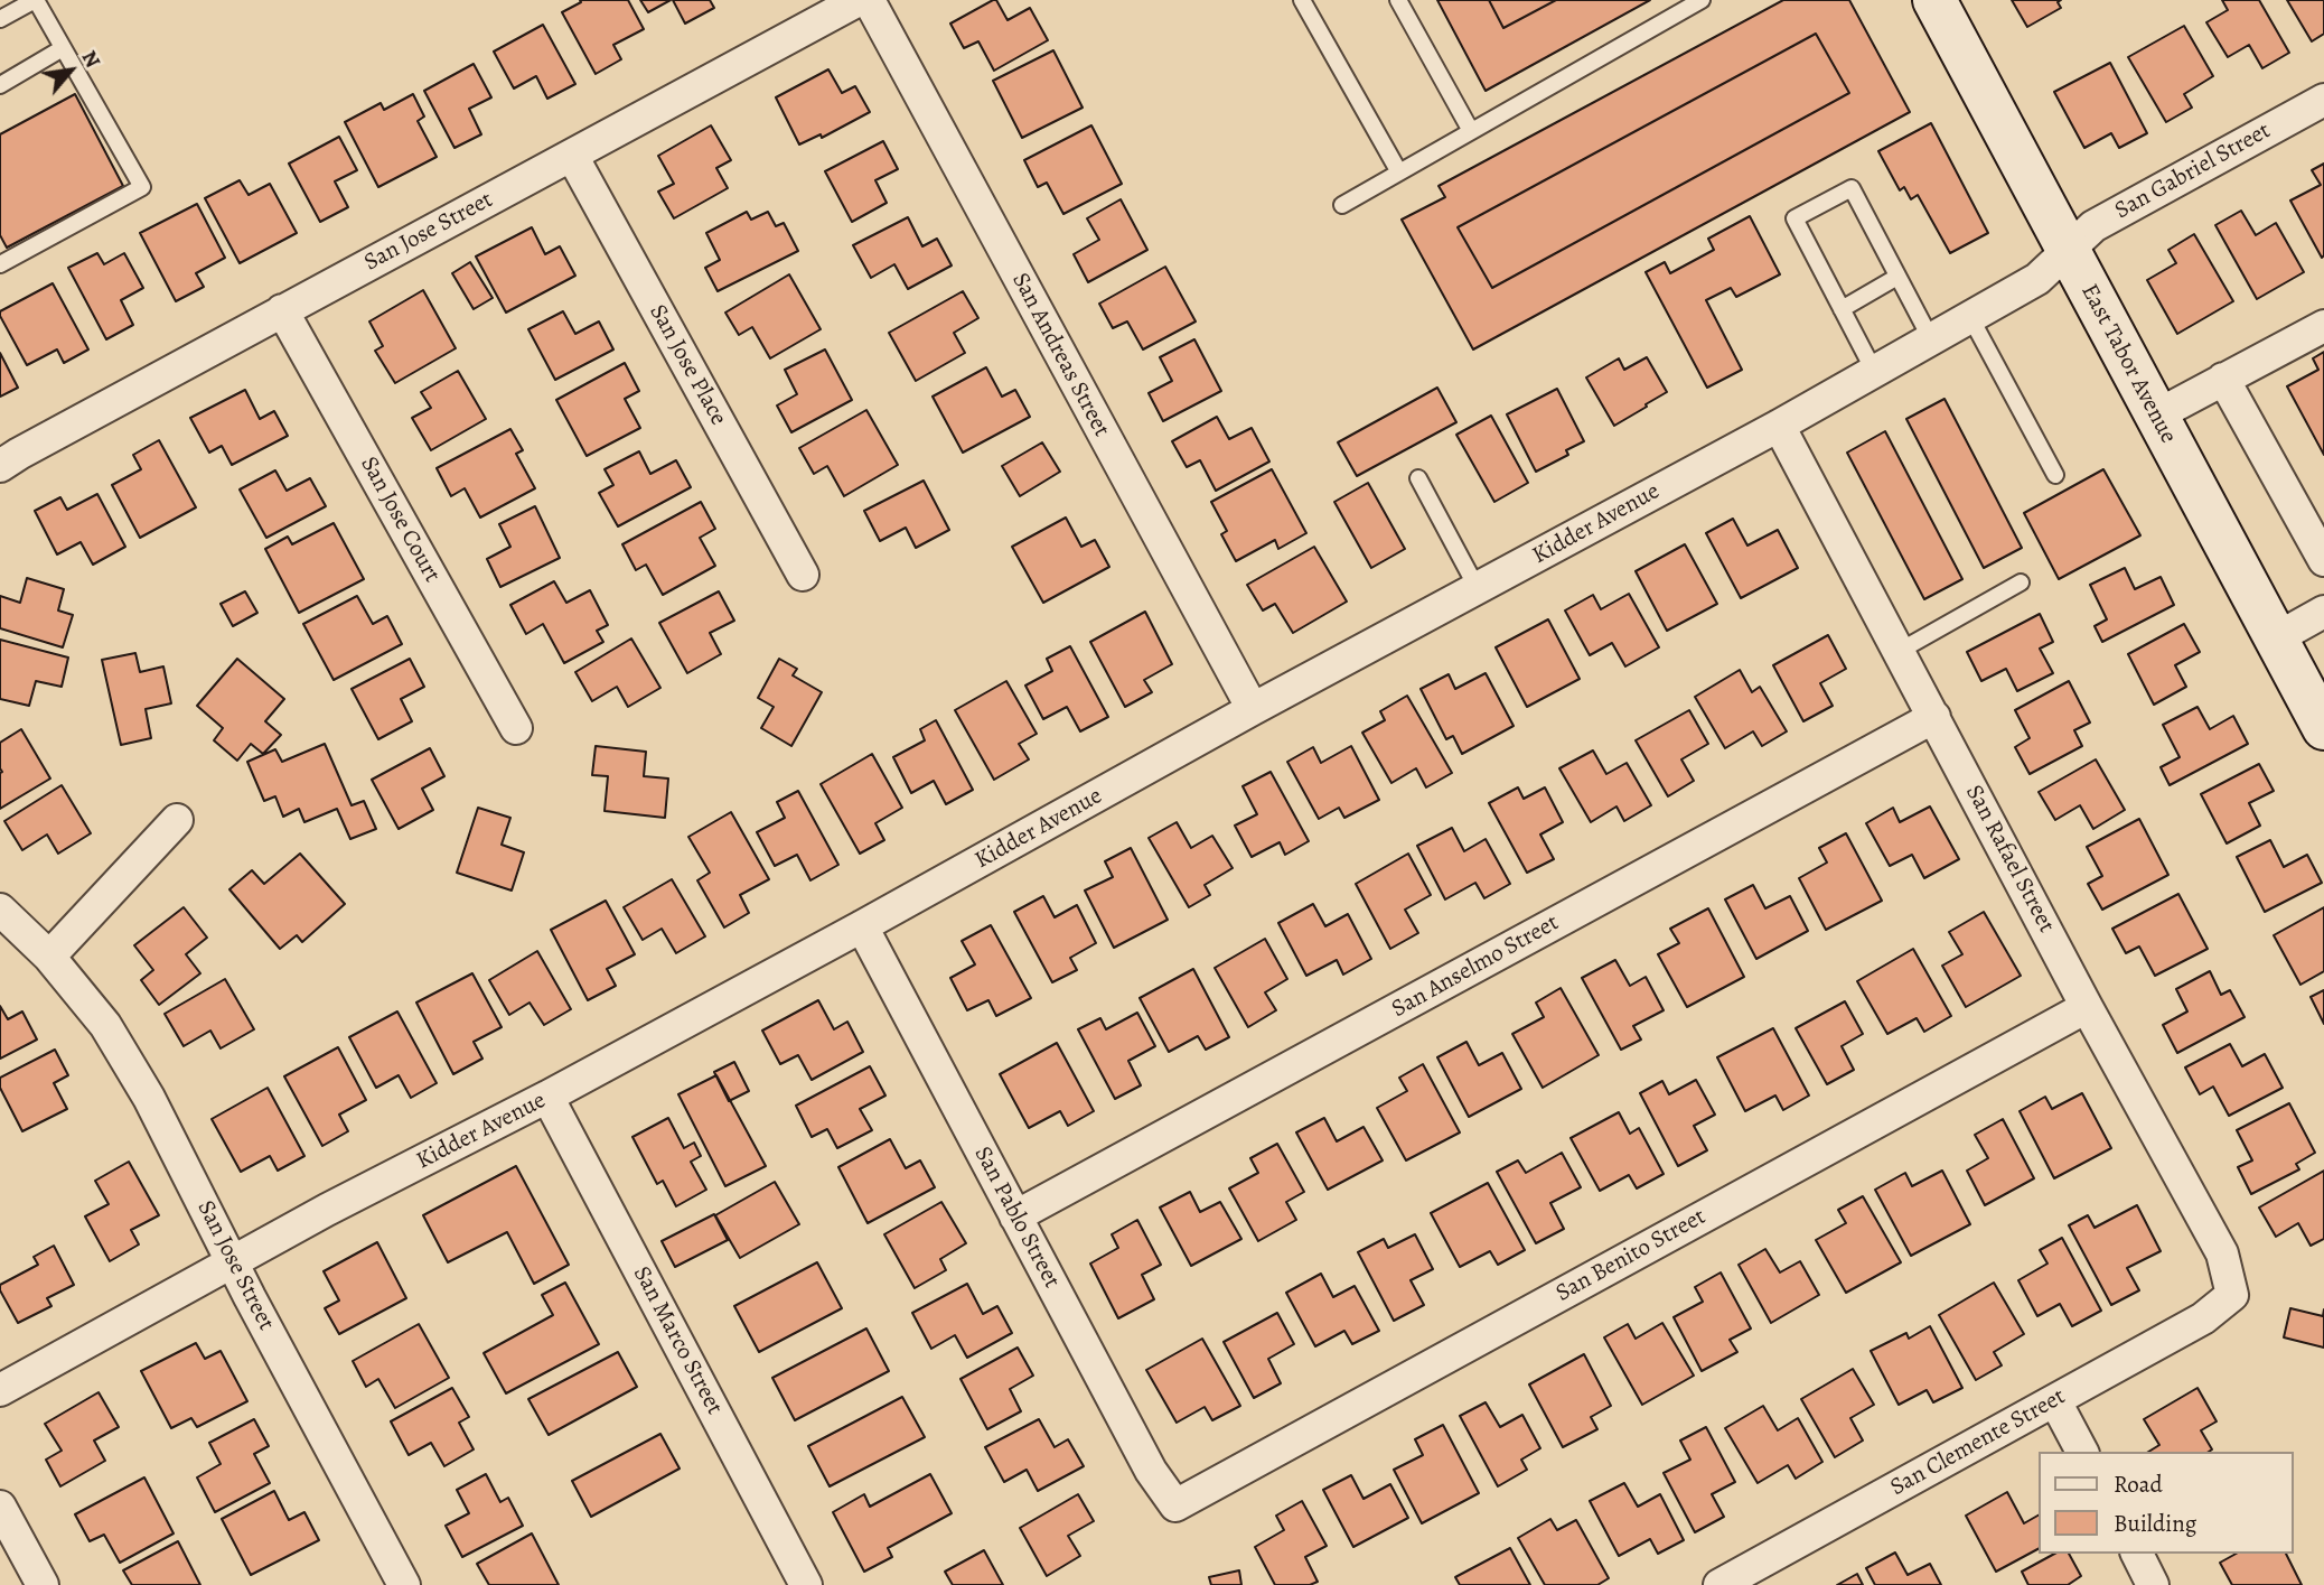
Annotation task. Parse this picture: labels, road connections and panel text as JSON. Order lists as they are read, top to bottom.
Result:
{
  "streets": {
    "main road": ["East Tabor Avenue"],
    "street": [
      "San Gabriel Street",
      "San Jose Street",
      "San Andreas Street",
      "San Jose Place",
      "San Jose Court",
      "Kidder Avenue",
      "San Rafael Street",
      "San Anselmo Street",
      "San Pablo Street",
      "San Benito Street",
      "San Marco Street",
      "San Clemente Street"
    ]
  },
  "crossings": [
    ["San Gabriel Street", "East Tabor Avenue"],
    ["San Gabriel Street", "Kidder Avenue"],
    ["San Jose Street", "San Jose Place"],
    ["San Jose Street", "San Jose Court"],
    ["San Jose Street", "Kidder Avenue"],
    ["San Andreas Street", "Kidder Avenue"],
    ["East Tabor Avenue", "Kidder Avenue"],
    ["Kidder Avenue", "San Rafael Street"],
    ["Kidder Avenue", "San Pablo Street"],
    ["Kidder Avenue", "San Marco Street"],
    ["San Rafael Street", "San Anselmo Street"],
    ["San Rafael Street", "San Benito Street"],
    ["San Rafael Street", "San Clemente Street"],
    ["San Anselmo Street", "San Pablo Street"],
    ["San Pablo Street", "San Benito Street"]
  ],
  "legend": ["Road", "Building"],
  "north": "top right"
}
